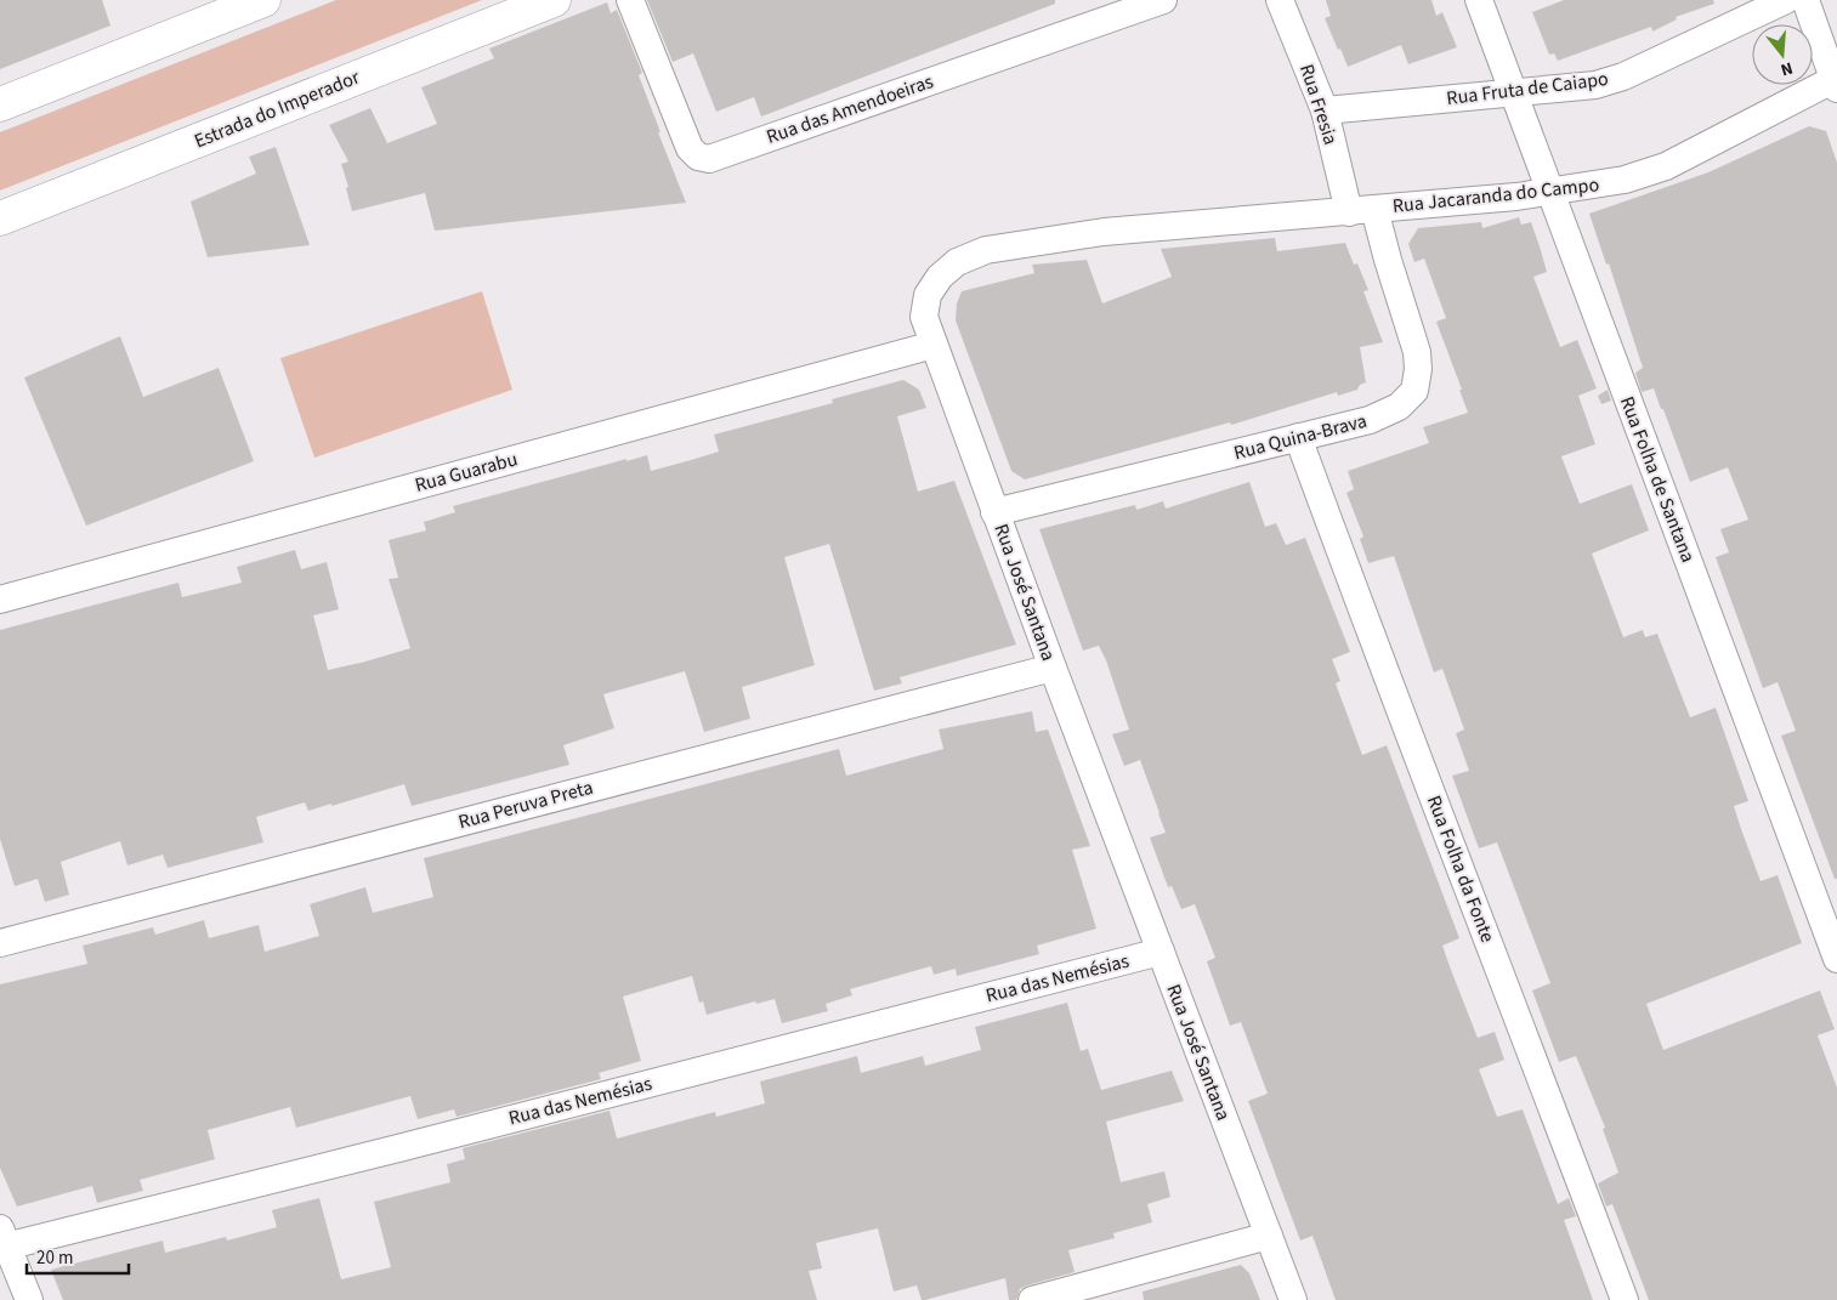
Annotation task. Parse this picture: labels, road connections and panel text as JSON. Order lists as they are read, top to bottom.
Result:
{
  "streets": {
    "main road": ["Estrada do Imperador"],
    "street": [
      "Rua Fruta de Caiapo",
      "Rua Fresia",
      "Rua das Amendoeiras",
      "Rua Jacaranda do Campo",
      "Rua Quina-Brava",
      "Rua Guarabu",
      "Rua Folha de Santana",
      "Rua José Santana",
      "Rua Peruva Preta",
      "Rua Folha da Fonte",
      "Rua das Nemésias"
    ]
  },
  "crossings": [
    ["Rua Fruta de Caiapo", "Rua Fresia"],
    ["Rua Fruta de Caiapo", "Rua Folha de Santana"],
    ["Rua Fresia", "Rua Jacaranda do Campo"],
    ["Rua Fresia", "Rua Quina-Brava"],
    ["Rua Fresia", "Rua José Santana"],
    ["Rua Jacaranda do Campo", "Rua Quina-Brava"],
    ["Rua Jacaranda do Campo", "Rua Folha de Santana"],
    ["Rua Jacaranda do Campo", "Rua José Santana"],
    ["Rua Quina-Brava", "Rua José Santana"],
    ["Rua Quina-Brava", "Rua Folha da Fonte"],
    ["Rua Guarabu", "Rua José Santana"],
    ["Rua José Santana", "Rua Peruva Preta"],
    ["Rua José Santana", "Rua das Nemésias"]
  ],
  "scale_bar": "20 m",
  "north": "bottom"
}
